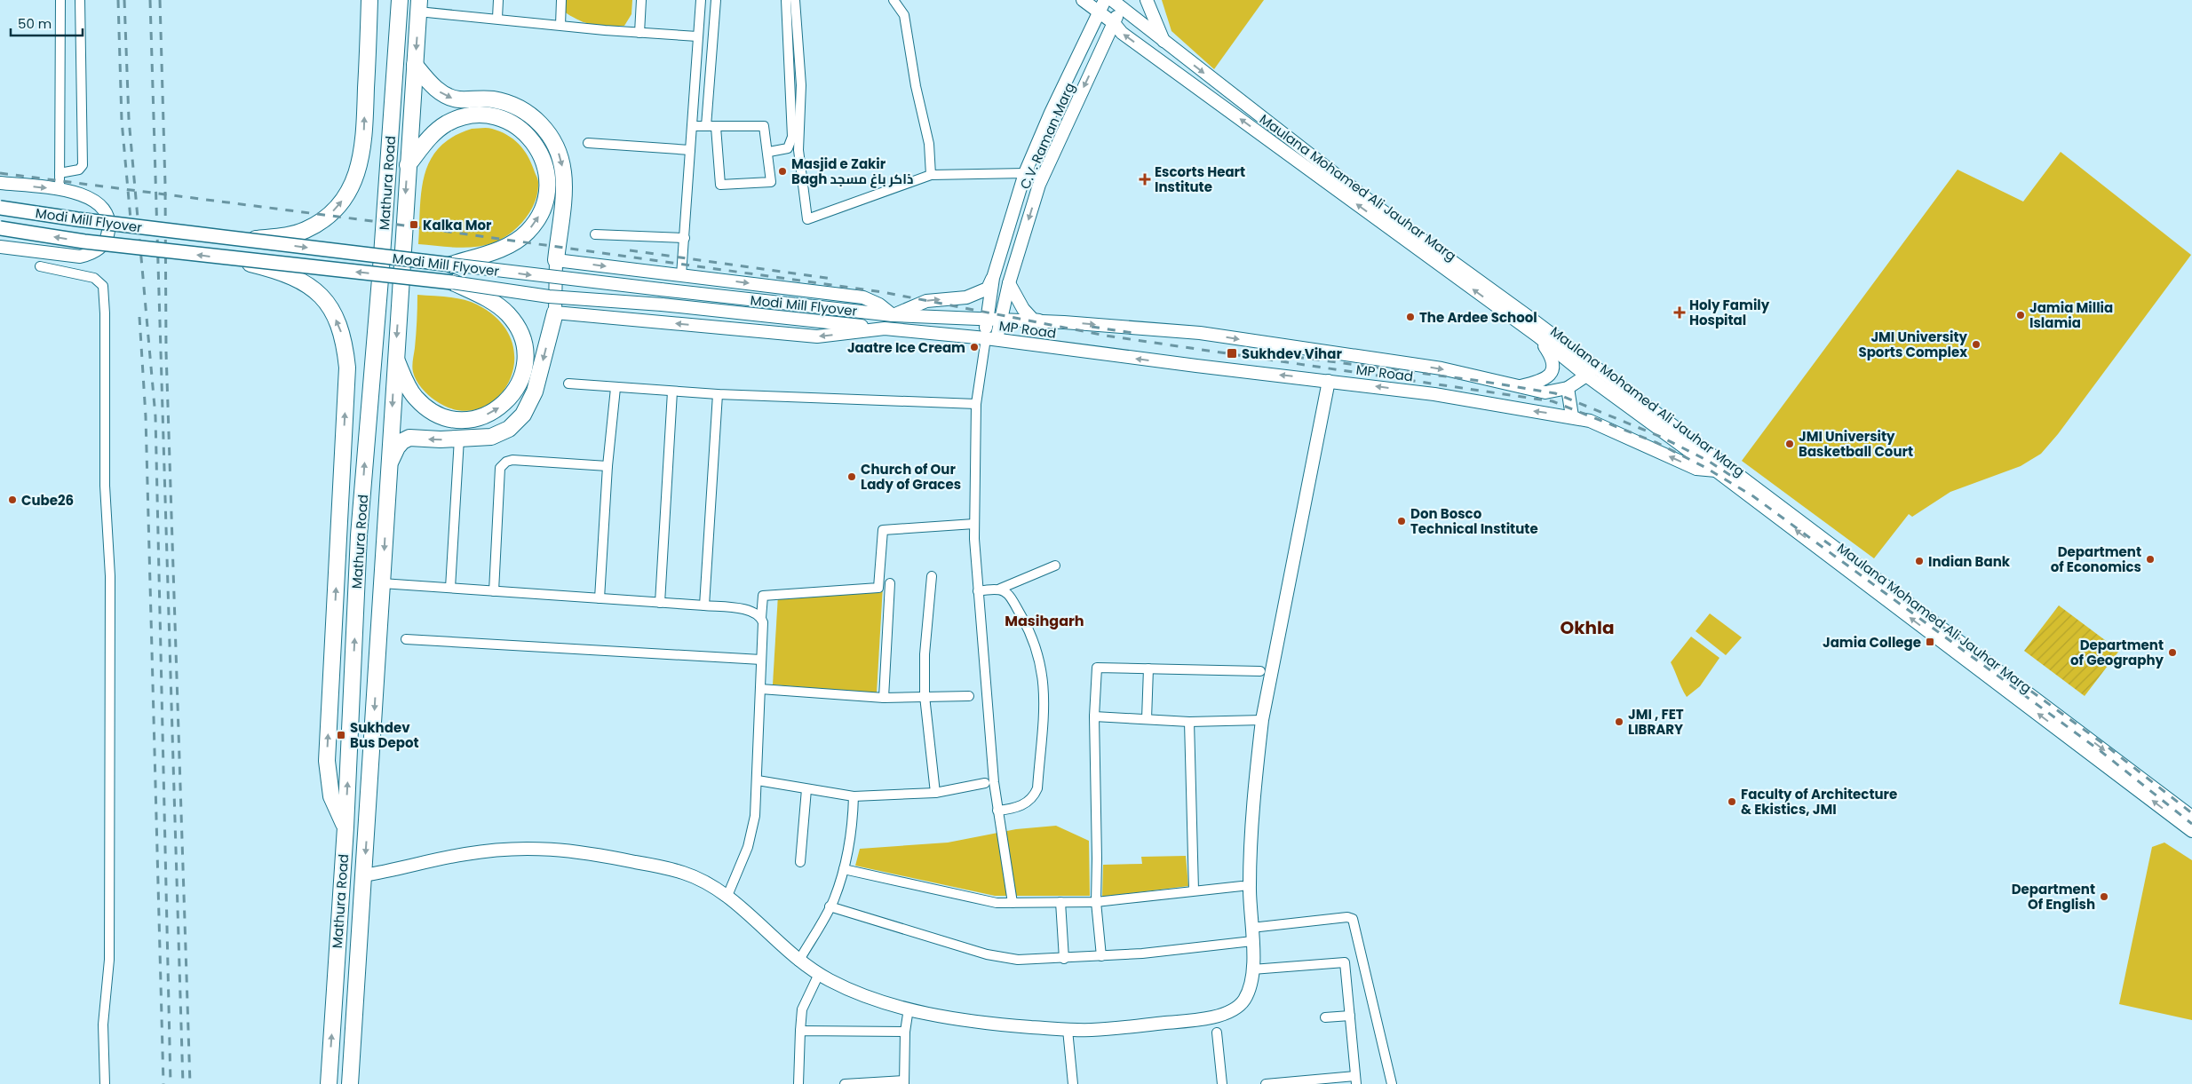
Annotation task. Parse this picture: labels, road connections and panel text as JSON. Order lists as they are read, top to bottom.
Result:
{
  "streets": {
    "highway": ["Mathura Road"],
    "main road": [
      "C.V. Raman Marg",
      "Maulana Mohamed Ali Jauhar Marg",
      "Modi Mill Flyover",
      "MP Road"
    ]
  },
  "crossings": [
    ["C.V. Raman Marg", "Maulana Mohamed Ali Jauhar Marg"],
    ["C.V. Raman Marg", "Modi Mill Flyover"],
    ["C.V. Raman Marg", "MP Road"],
    ["Maulana Mohamed Ali Jauhar Marg", "MP Road"],
    ["Modi Mill Flyover", "MP Road"]
  ],
  "districts": ["Masihgarh", "Okhla"],
  "places": {
    "other": [
      "Masjid e Zakir Bagh ذاکر باغ مسجد",
      "Jamia Millia Islamia",
      "The Ardee School",
      "JMI University Sports Complex",
      "Jaatre Ice Cream",
      "JMI University Basketball Court",
      "Church of Our Lady of Graces",
      "Cube26",
      "Don Bosco Technical Institute",
      "Department of Economics",
      "Indian Bank",
      "Department of Geography",
      "JMI , FET LIBRARY",
      "Faculty of Architecture & Ekistics, JMI",
      "Department Of English"
    ],
    "health": ["Escorts Heart Institute", "Holy Family Hospital"],
    "transit": [
      "Kalka Mor",
      "Sukhdev Vihar",
      "Jamia College",
      "Sukhdev Bus Depot"
    ]
  },
  "scale_bar": "50 m"
}
